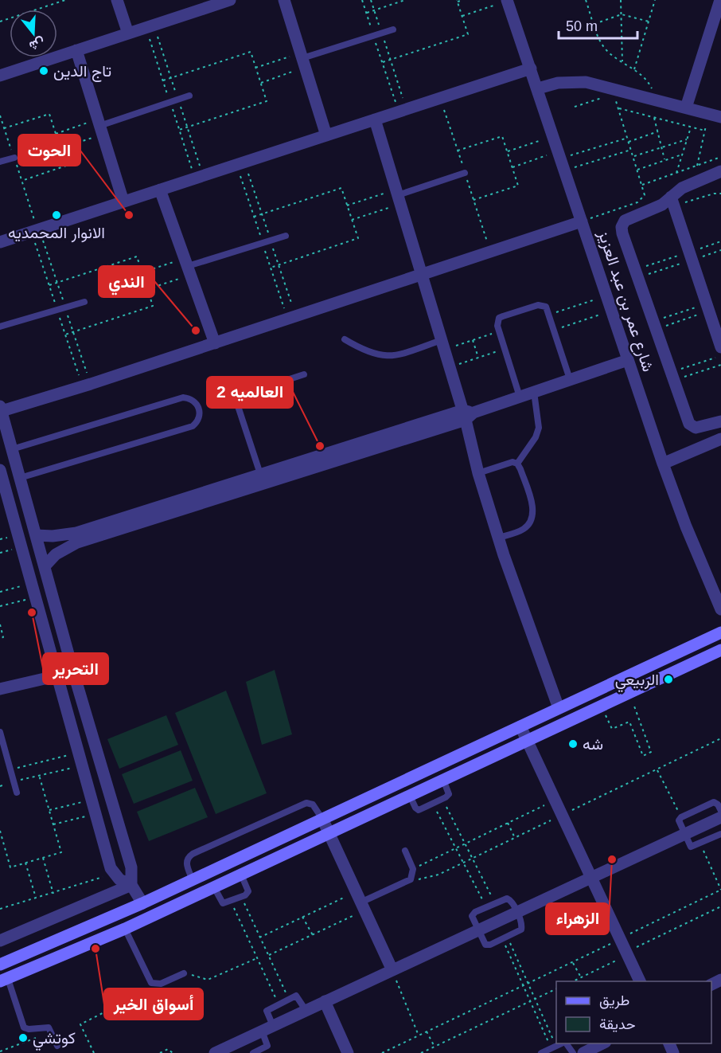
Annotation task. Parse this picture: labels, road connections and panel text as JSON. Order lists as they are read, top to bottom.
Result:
{
  "streets": {
    "street": ["شارع عمر بن عبد العزيز"]
  },
  "places": [
    "تاج الدين",
    "الانوار المحمديه",
    "الحوت",
    "الندي",
    "العالميه 2",
    "التحرير",
    "الربيعي",
    "شه",
    "الزهراء",
    "أسواق الخير",
    "كوتشي"
  ],
  "legend": ["طريق", "حديقة"],
  "scale_bar": "50 m",
  "north": "bottom"
}
